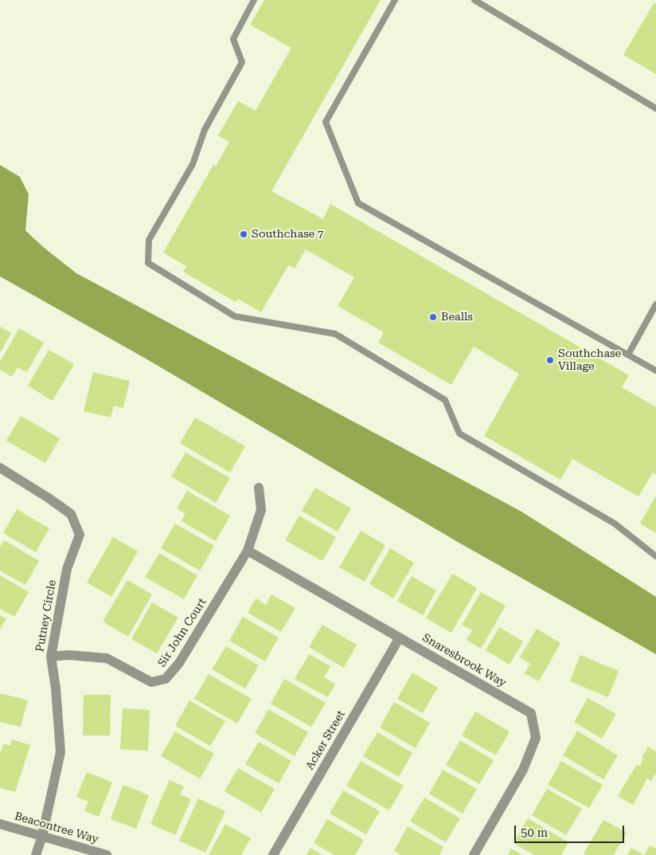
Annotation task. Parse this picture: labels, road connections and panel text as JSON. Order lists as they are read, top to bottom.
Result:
{
  "streets": {
    "street": [
      "Putney Circle",
      "Sir John Court",
      "Snaresbrook Way",
      "Acker Street",
      "Beacontree Way"
    ]
  },
  "crossings": [
    ["Putney Circle", "Sir John Court"],
    ["Putney Circle", "Beacontree Way"],
    ["Sir John Court", "Snaresbrook Way"],
    ["Snaresbrook Way", "Acker Street"]
  ],
  "places": ["Southchase 7", "Bealls", "Southchase Village"],
  "scale_bar": "50 m"
}
